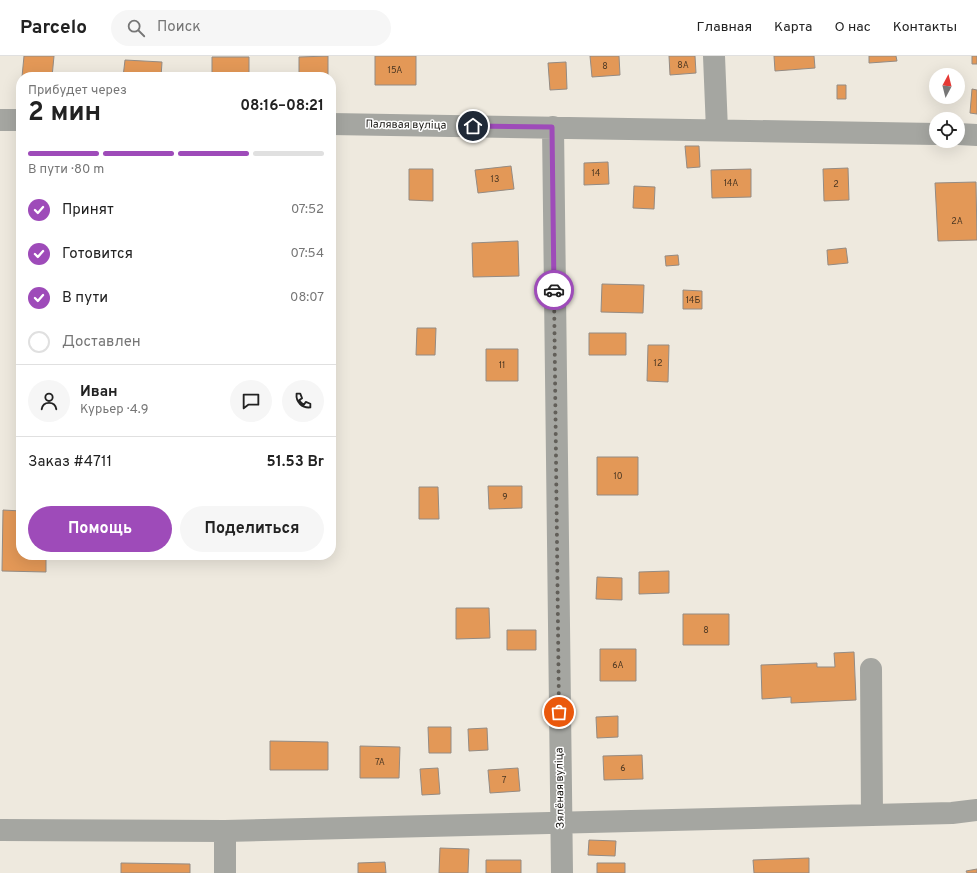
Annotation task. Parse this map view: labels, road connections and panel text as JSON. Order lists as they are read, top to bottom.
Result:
{
  "streets": {
    "street": ["Палявая вуліца", "Зялёная вуліца"]
  },
  "crossings": [
    ["Палявая вуліца", "Зялёная вуліца"]
  ],
  "house_numbers": [
    "8А",
    "8",
    "15А",
    "14",
    "13",
    "14А",
    "2",
    "2А",
    "14Б",
    "12",
    "11",
    "10",
    "9",
    "8",
    "6А",
    "7А",
    "6",
    "7"
  ],
  "north": "top",
  "page": {
    "header": "Parcelo",
    "search": "Поиск",
    "nav": [
      "Главная",
      "Карта",
      "О нас",
      "Контакты"
    ],
    "heading": ["2 мин", "Прибудет через", "08:16–08:21"],
    "panel": [
      "Иван",
      "Курьер · 4.9",
      "Заказ #4711",
      "51.53 Br"
    ],
    "bar": "В пути · 80 m",
    "list": [
      ["Принят", "07:52"],
      ["Готовится", "07:54"],
      ["В пути", "08:07"],
      "Доставлен"
    ],
    "buttons": ["Помощь", "Поделиться"]
  }
}
